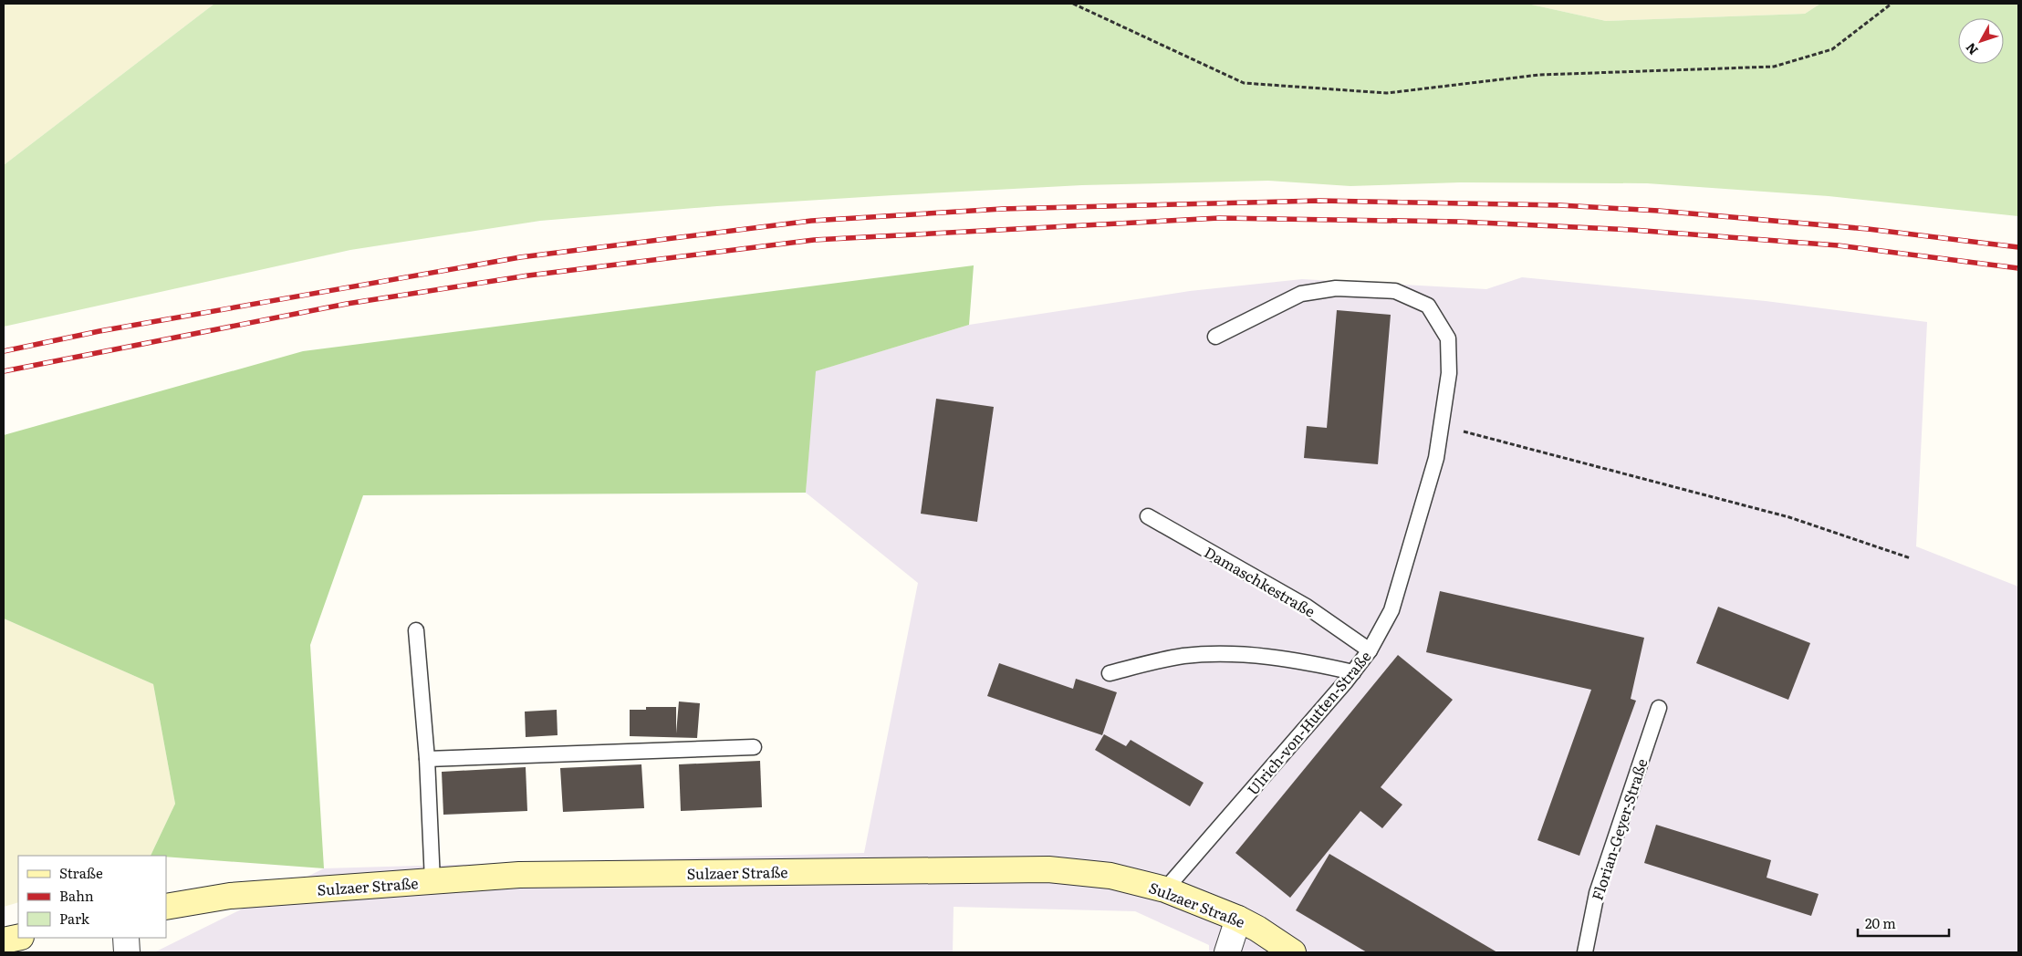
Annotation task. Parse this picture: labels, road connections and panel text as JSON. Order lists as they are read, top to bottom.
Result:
{
  "streets": {
    "main road": ["Sulzaer Straße"],
    "lane": ["Damaschkestraße", "Ulrich-von-Hutten-Straße", "Florian-Geyer-Straße"]
  },
  "crossings": [
    ["Damaschkestraße", "Ulrich-von-Hutten-Straße"],
    ["Ulrich-von-Hutten-Straße", "Sulzaer Straße"]
  ],
  "legend": ["Straße", "Bahn", "Park"],
  "scale_bar": "20 m",
  "north": "bottom left"
}
